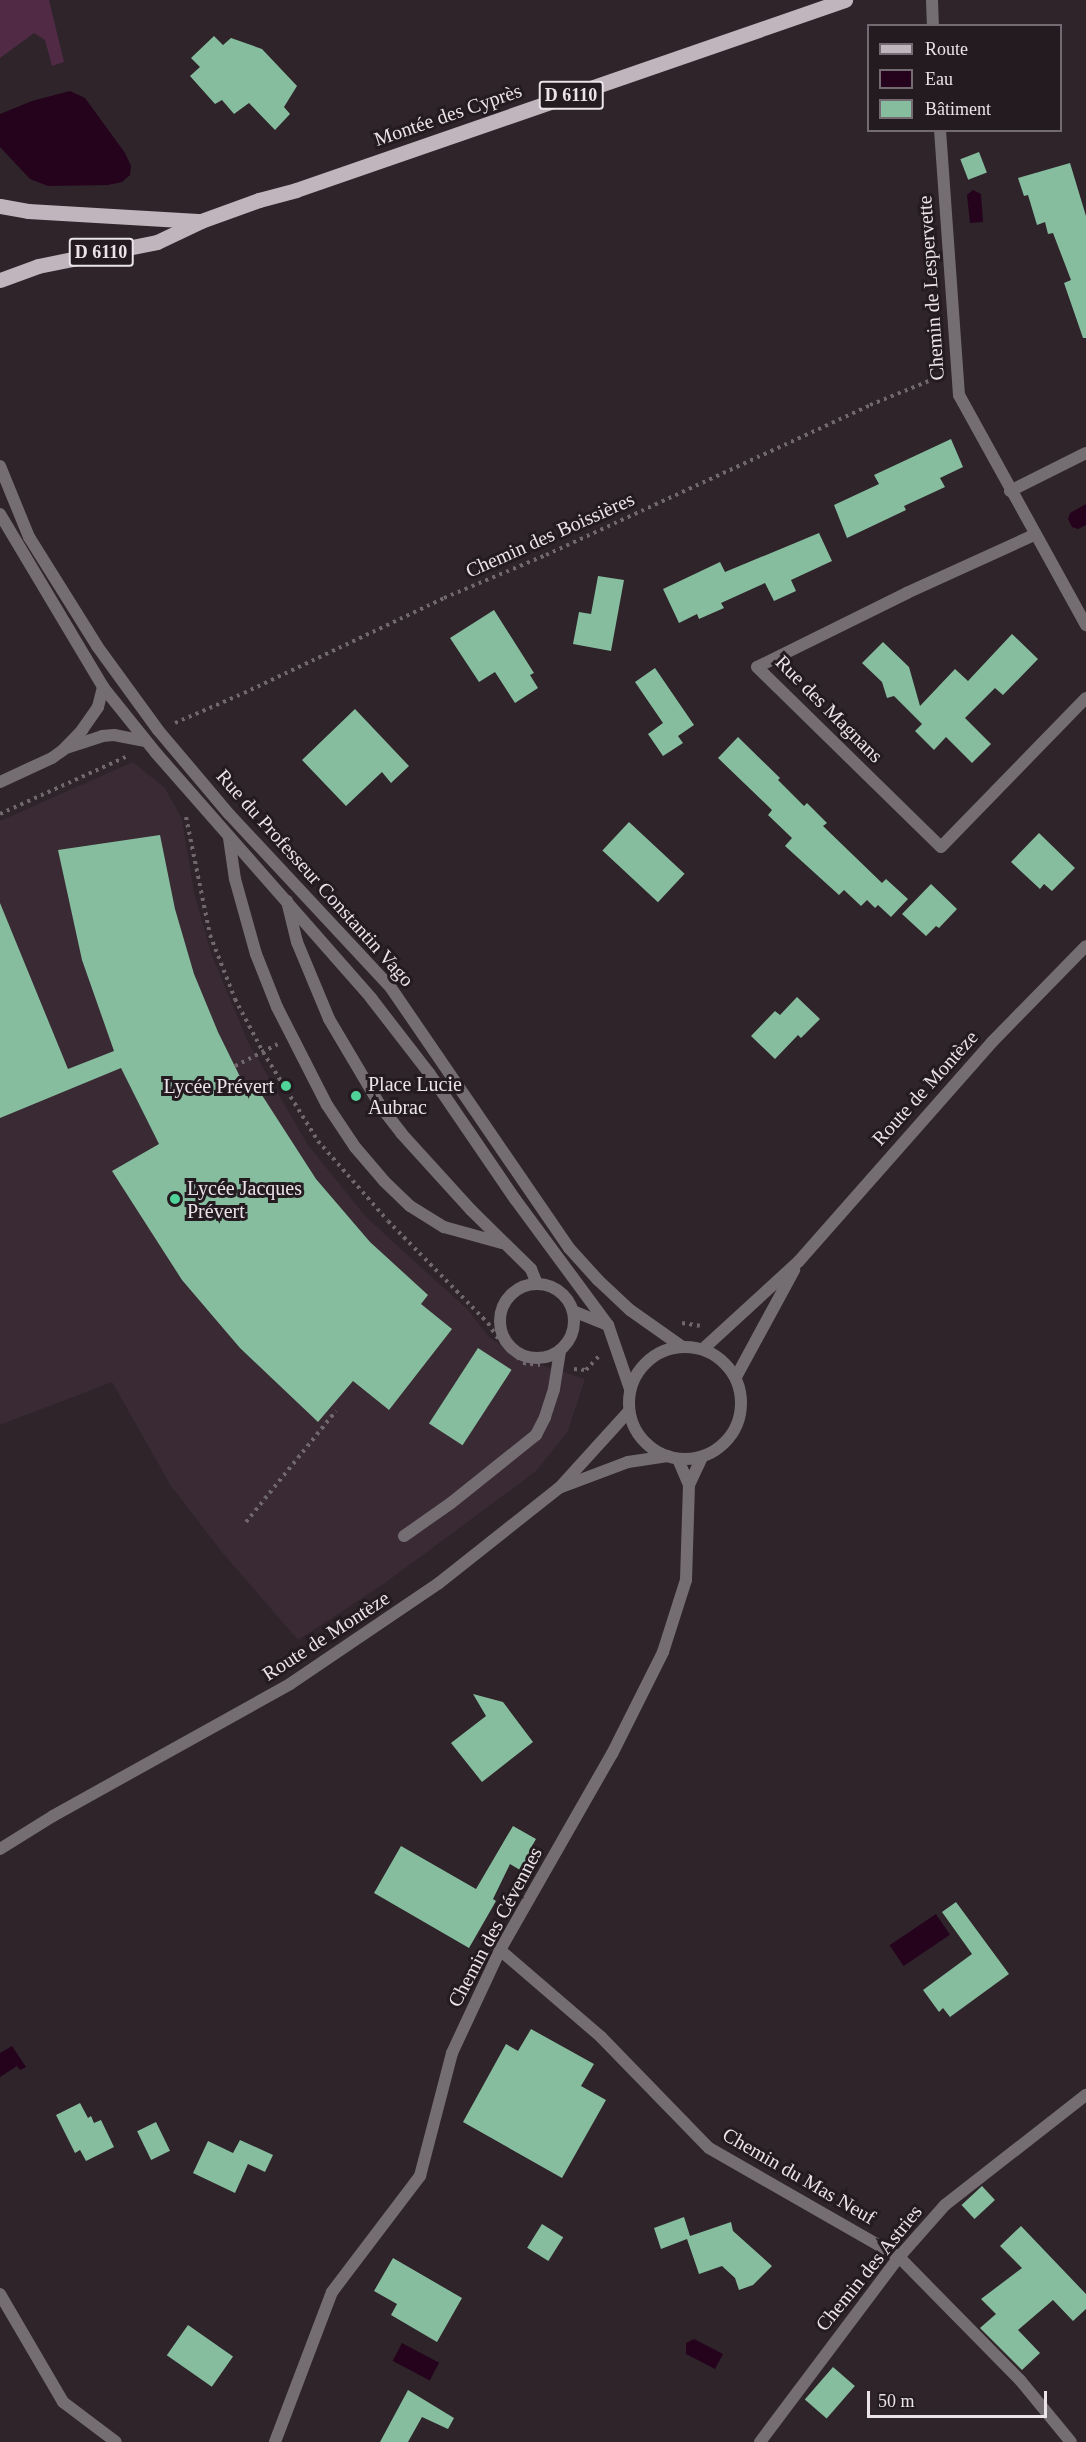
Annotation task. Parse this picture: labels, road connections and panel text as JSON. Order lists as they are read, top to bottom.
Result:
{
  "streets": {
    "main road": ["D 6110", "Montée des Cyprès"],
    "street": [
      "Chemin de Lespervette",
      "Rue des Magnans",
      "Rue du Professeur Constantin Vago",
      "Route de Montèze",
      "Chemin des Cévennes",
      "Chemin du Mas Neuf",
      "Chemin des Astries"
    ],
    "path": ["Chemin des Boissières"]
  },
  "crossings": [
    ["Chemin de Lespervette", "Chemin des Boissières"],
    ["Chemin de Lespervette", "Rue des Magnans"],
    ["Chemin des Boissières", "Rue du Professeur Constantin Vago"],
    ["Rue du Professeur Constantin Vago", "Route de Montèze"],
    ["Rue du Professeur Constantin Vago", "Chemin des Cévennes"],
    ["Route de Montèze", "Chemin des Cévennes"],
    ["Chemin des Cévennes", "Chemin du Mas Neuf"],
    ["Chemin du Mas Neuf", "Chemin des Astries"]
  ],
  "places": ["Lycée Prévert", "Place Lucie Aubrac", "Lycée Jacques Prévert"],
  "legend": ["Route", "Eau", "Bâtiment"],
  "scale_bar": "50 m"
}
